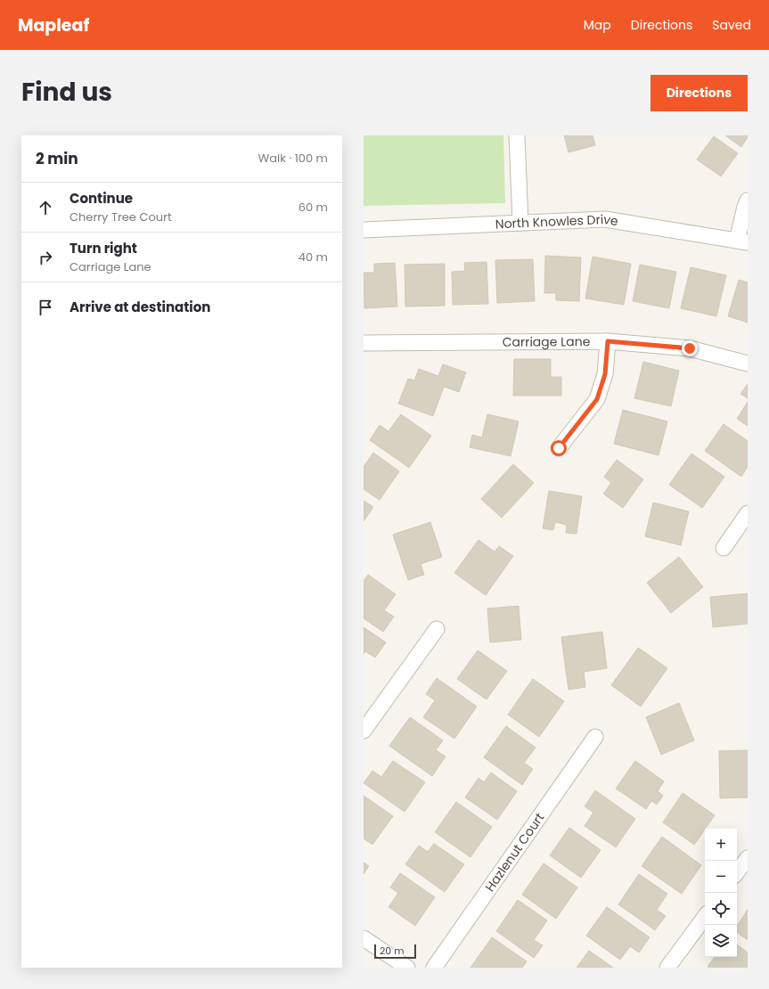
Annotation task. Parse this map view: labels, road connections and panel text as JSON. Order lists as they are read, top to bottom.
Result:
{
  "streets": {
    "street": ["North Knowles Drive", "Carriage Lane", "Hazlenut Court"]
  },
  "scale_bar": "20 m",
  "page": {
    "header": "Mapleaf",
    "nav": ["Map", "Directions", "Saved"],
    "title": "Find us",
    "buttons": "Directions",
    "heading": ["2 min", "Walk · 100 m"],
    "list": [
      ["Continue", "Cherry Tree Court", "60 m"],
      ["Turn right", "Carriage Lane", "40 m"],
      "Arrive at destination"
    ],
    "map_buttons": ["+", "−"],
    "scale": "20 m"
  }
}
